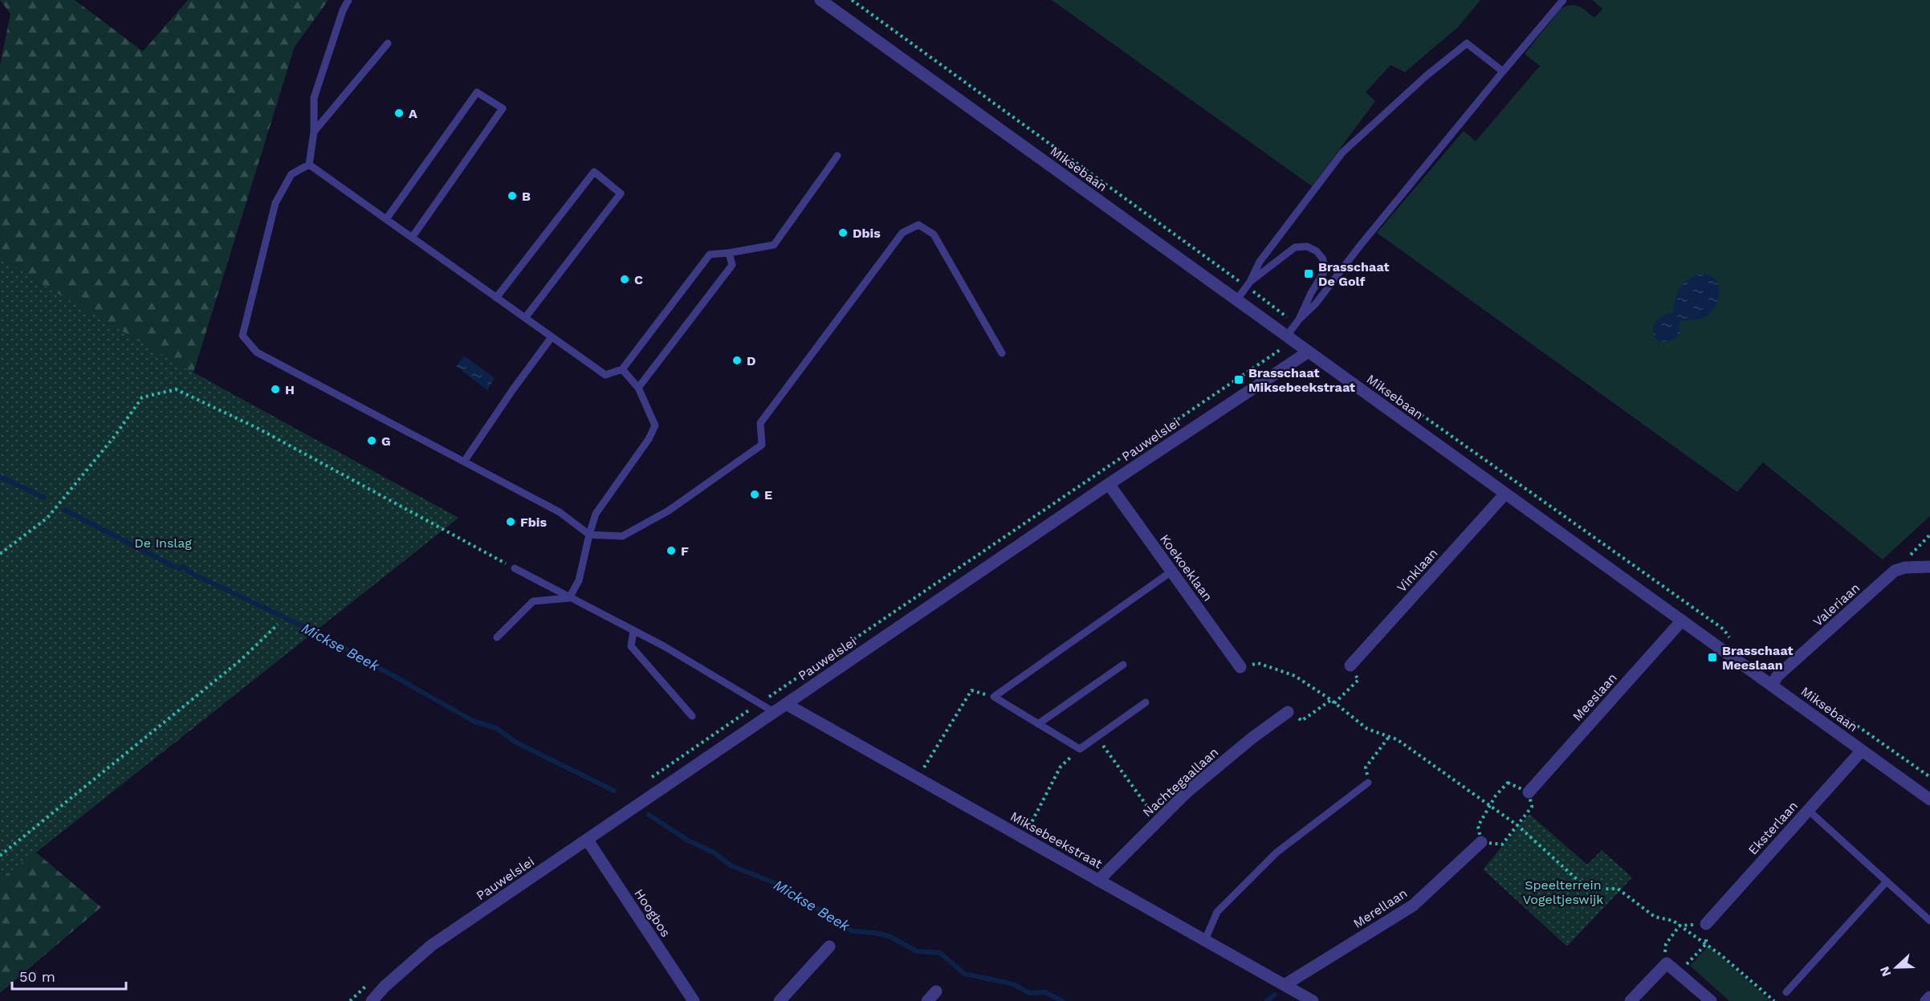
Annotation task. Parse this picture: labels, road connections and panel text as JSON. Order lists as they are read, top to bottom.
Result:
{
  "streets": {
    "street": [
      "Miksebaan",
      "Pauwelslei",
      "Koekoeklaan",
      "Vinklaan",
      "Valeriaan",
      "Meeslaan",
      "Nachtegaallaan",
      "Eksterlaan",
      "Miksebeekstraat",
      "Merellaan",
      "Hoogbos"
    ]
  },
  "crossings": [
    ["Miksebaan", "Pauwelslei"],
    ["Miksebaan", "Vinklaan"],
    ["Miksebaan", "Valeriaan"],
    ["Miksebaan", "Meeslaan"],
    ["Miksebaan", "Eksterlaan"],
    ["Pauwelslei", "Koekoeklaan"],
    ["Pauwelslei", "Miksebeekstraat"],
    ["Pauwelslei", "Hoogbos"],
    ["Nachtegaallaan", "Miksebeekstraat"],
    ["Miksebeekstraat", "Merellaan"]
  ],
  "water": ["Mickse Beek"],
  "parks": ["De Inslag", "Speelterrein Vogeltjeswijk"],
  "places": {
    "other": [
      "A",
      "B",
      "Dbis",
      "C",
      "D",
      "H",
      "G",
      "E",
      "Fbis",
      "F"
    ],
    "transit": ["Brasschaat De Golf", "Brasschaat Miksebeekstraat", "Brasschaat Meeslaan"]
  },
  "scale_bar": "50 m",
  "north": "left"
}
